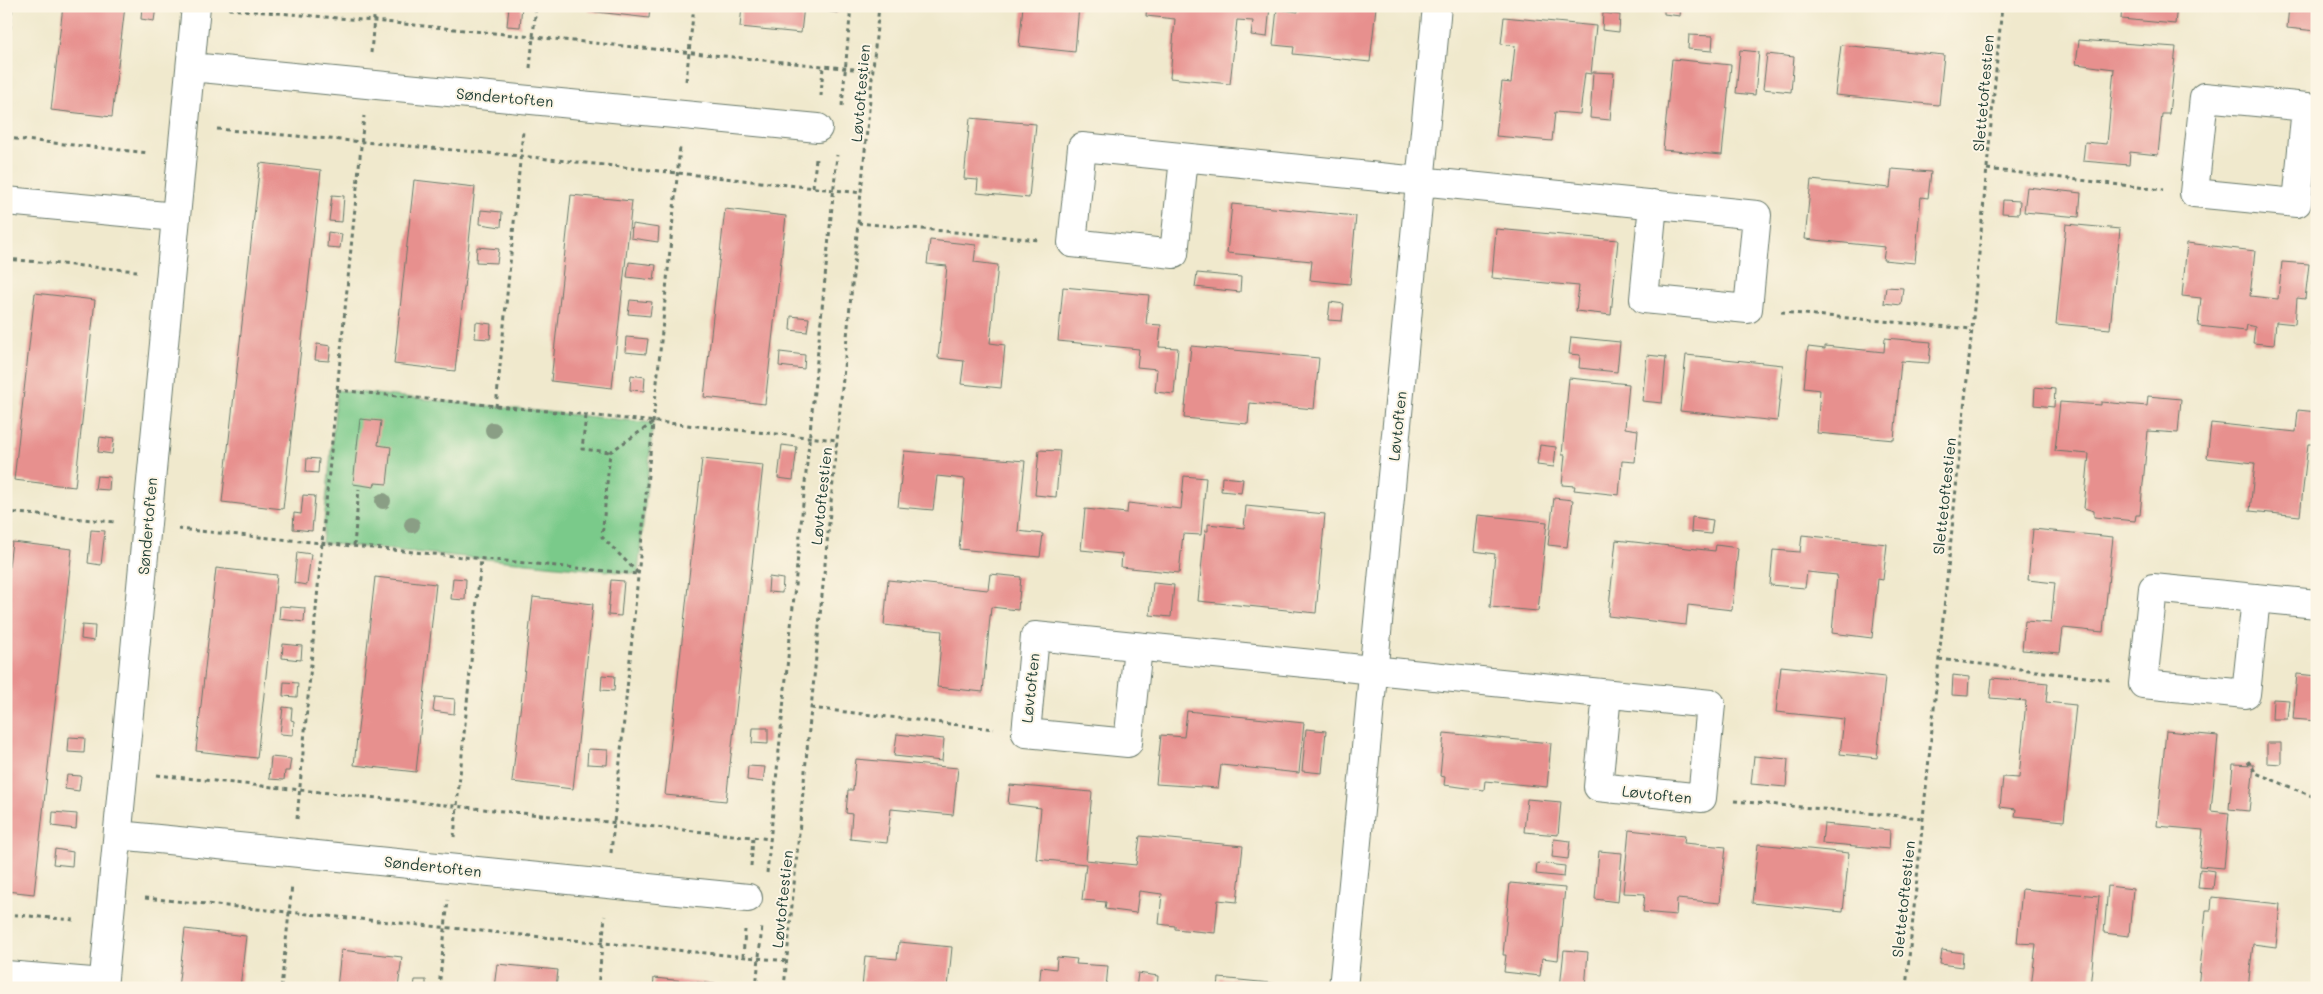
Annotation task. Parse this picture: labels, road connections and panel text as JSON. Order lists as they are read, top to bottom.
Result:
{
  "streets": {
    "street": ["Søndertoften", "Løvtoften"],
    "path": ["Løvtoftestien", "Slettetoftestien"]
  }
}
